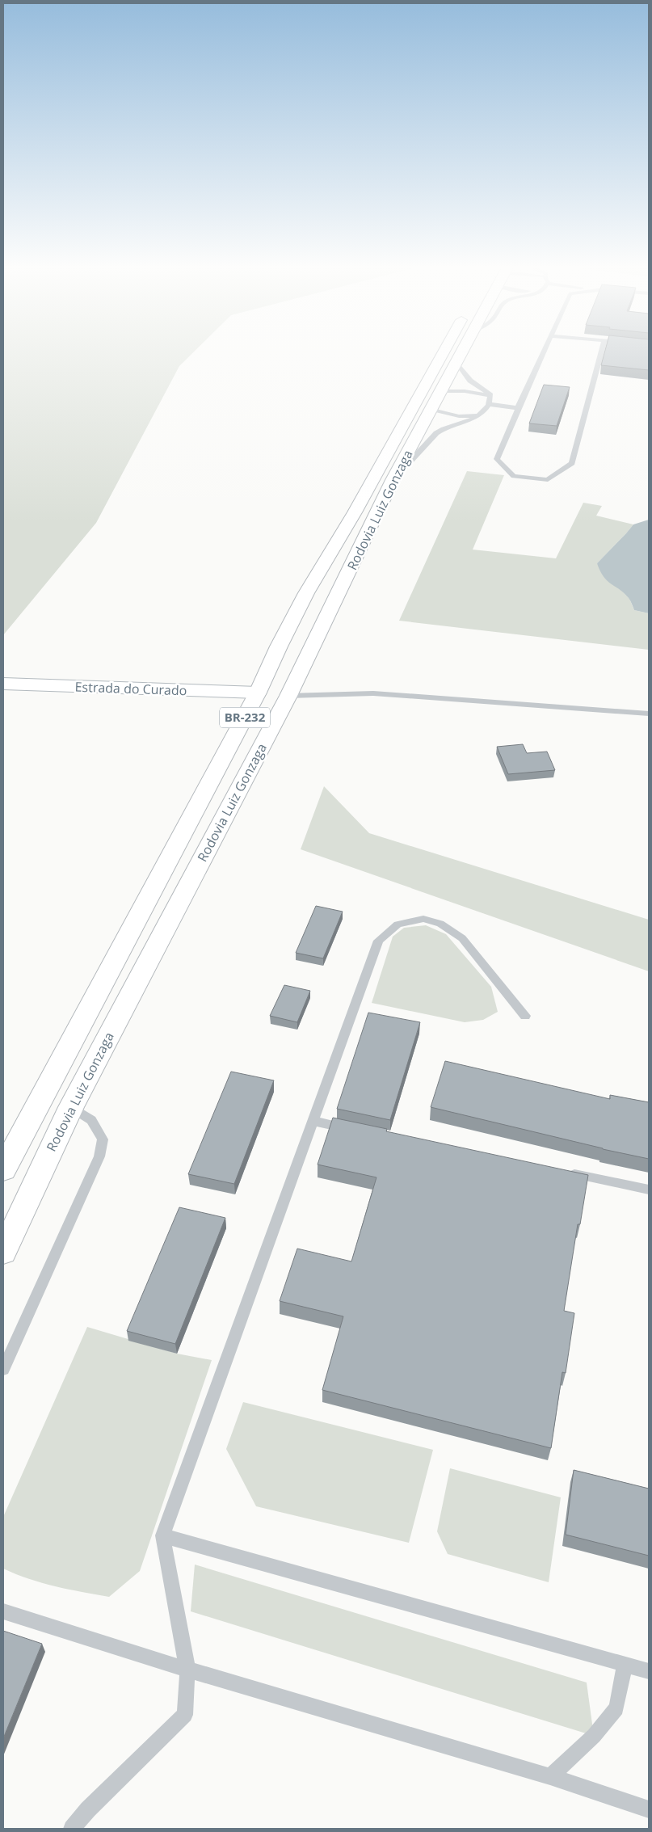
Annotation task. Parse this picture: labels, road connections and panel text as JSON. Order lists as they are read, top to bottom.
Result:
{
  "streets": {
    "main road": ["Rodovia Luiz Gonzaga", "Estrada do Curado", "BR-232"]
  },
  "crossings": [
    ["Rodovia Luiz Gonzaga", "Estrada do Curado"]
  ]
}
